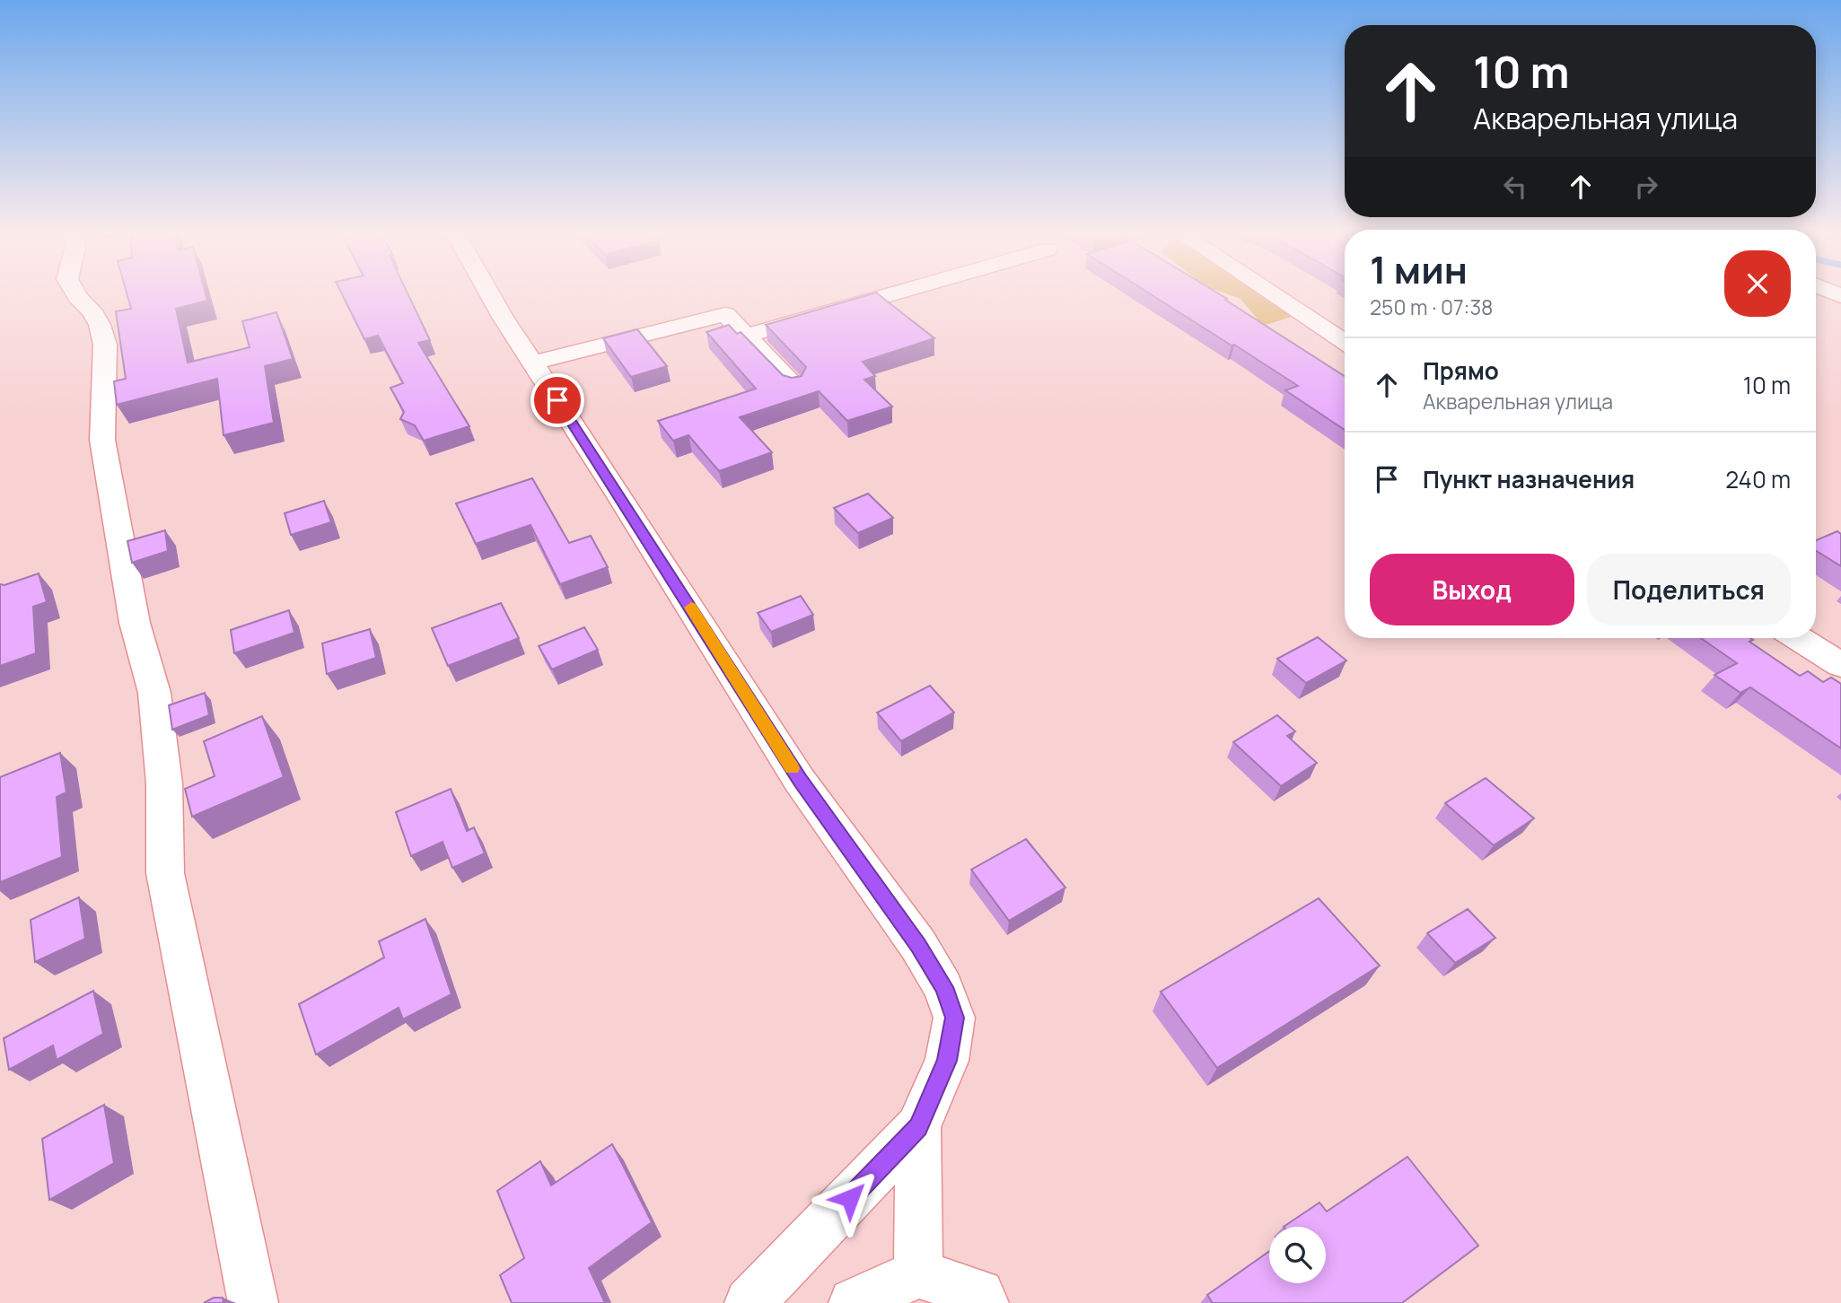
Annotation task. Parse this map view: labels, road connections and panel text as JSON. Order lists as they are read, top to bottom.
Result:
{
  "page": {
    "turn": ["10 m", "Акварельная улица"],
    "heading": ["1 мин", "250 m · 07:38"],
    "list": [
      {
        "name": "Прямо",
        "note": "Акварельная улица",
        "value": "10 m"
      },
      {
        "name": "Пункт назначения",
        "value": "240 m"
      }
    ],
    "buttons": ["Выход", "Поделиться"]
  }
}
